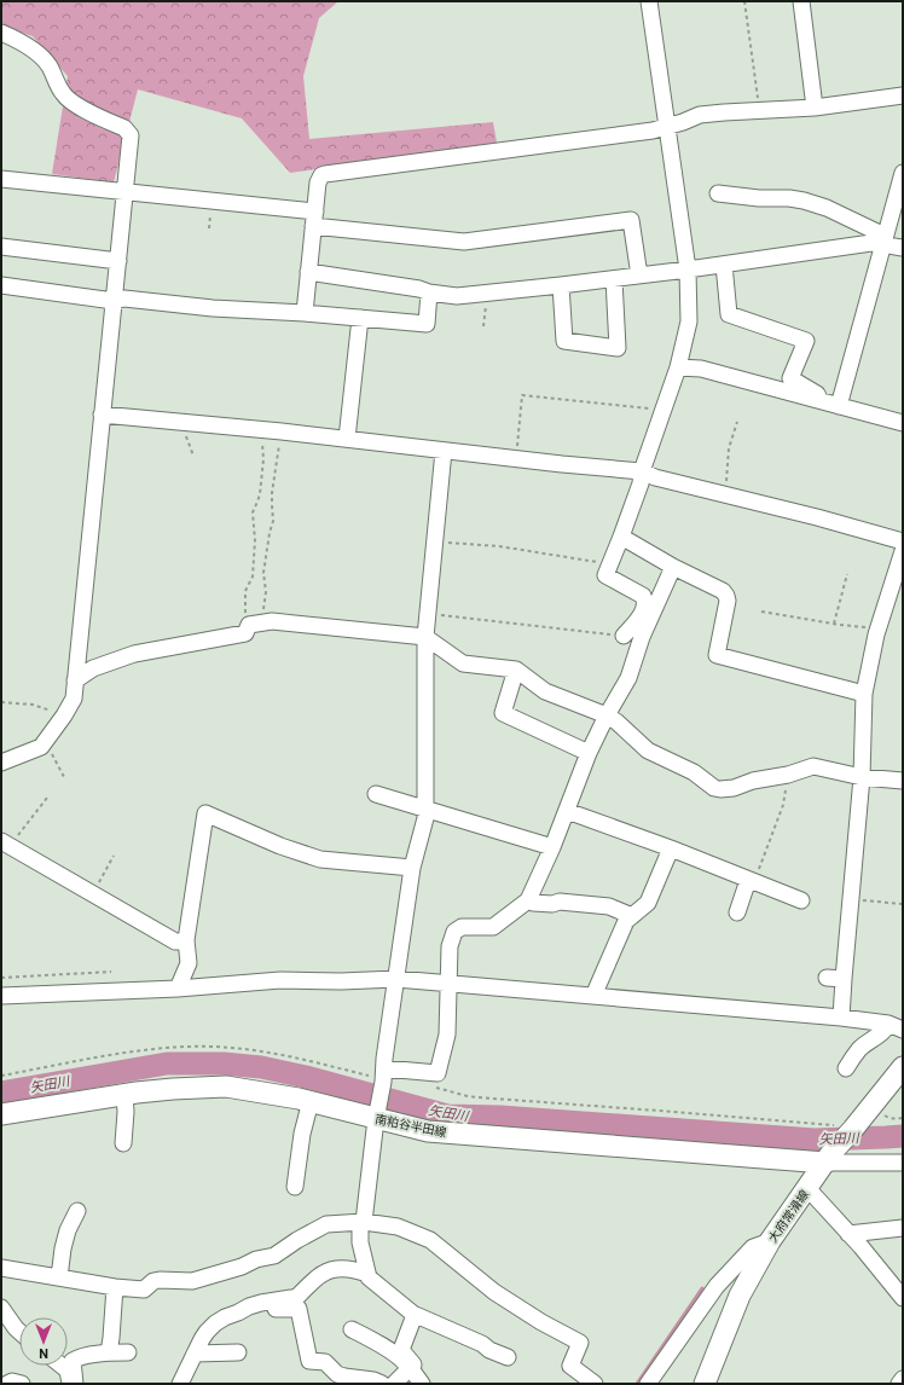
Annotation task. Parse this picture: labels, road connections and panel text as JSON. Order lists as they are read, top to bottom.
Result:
{
  "streets": {
    "main road": ["南粕谷半田線", "大府常滑線"]
  },
  "crossings": [
    ["南粕谷半田線", "大府常滑線"]
  ],
  "water": ["矢田川"],
  "north": "bottom"
}
